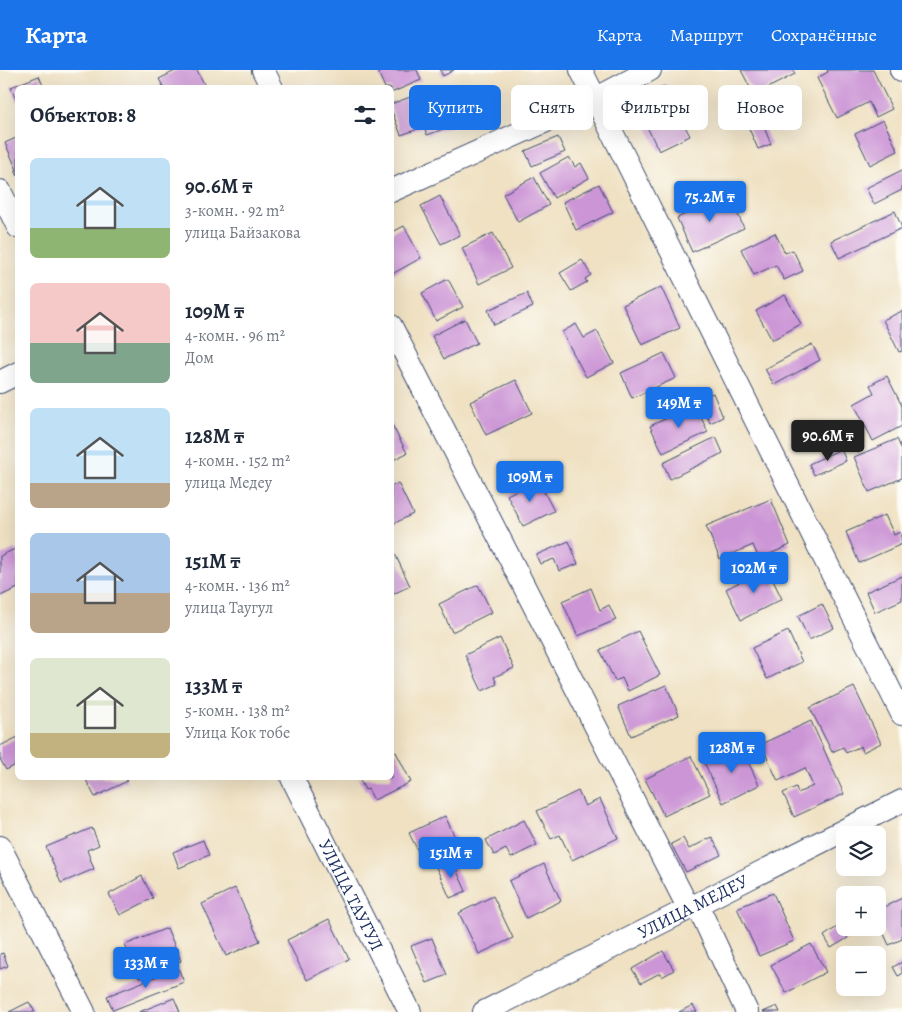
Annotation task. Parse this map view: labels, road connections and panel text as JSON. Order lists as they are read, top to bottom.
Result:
{
  "streets": {
    "street": ["УЛИЦА ТАУГУЛ", "УЛИЦА МЕДЕУ"]
  },
  "page": {
    "header": "Карта",
    "nav": ["Карта", "Маршрут", "Сохранённые"],
    "chip": [
      "Купить",
      "Снять",
      "Фильтры",
      "Новое"
    ],
    "heading": "Объектов: 8",
    "list": [
      {
        "name": "90.6M ₸",
        "note": "3-комн. · 92 m² · улица Байзакова"
      },
      {
        "name": "109M ₸",
        "note": "4-комн. · 96 m² · Дом"
      },
      {
        "name": "128M ₸",
        "note": "4-комн. · 152 m² · улица Медеу"
      },
      {
        "name": "151M ₸",
        "note": "4-комн. · 136 m² · улица Таугул"
      },
      {
        "name": "133M ₸",
        "note": "5-комн. · 138 m² · Улица Кок тобе"
      }
    ],
    "price": [
      "75.2M ₸",
      "149M ₸",
      "90.6M ₸",
      "109M ₸",
      "102M ₸",
      "128M ₸",
      "151M ₸",
      "133M ₸"
    ],
    "map_buttons": ["+", "−"]
  }
}
